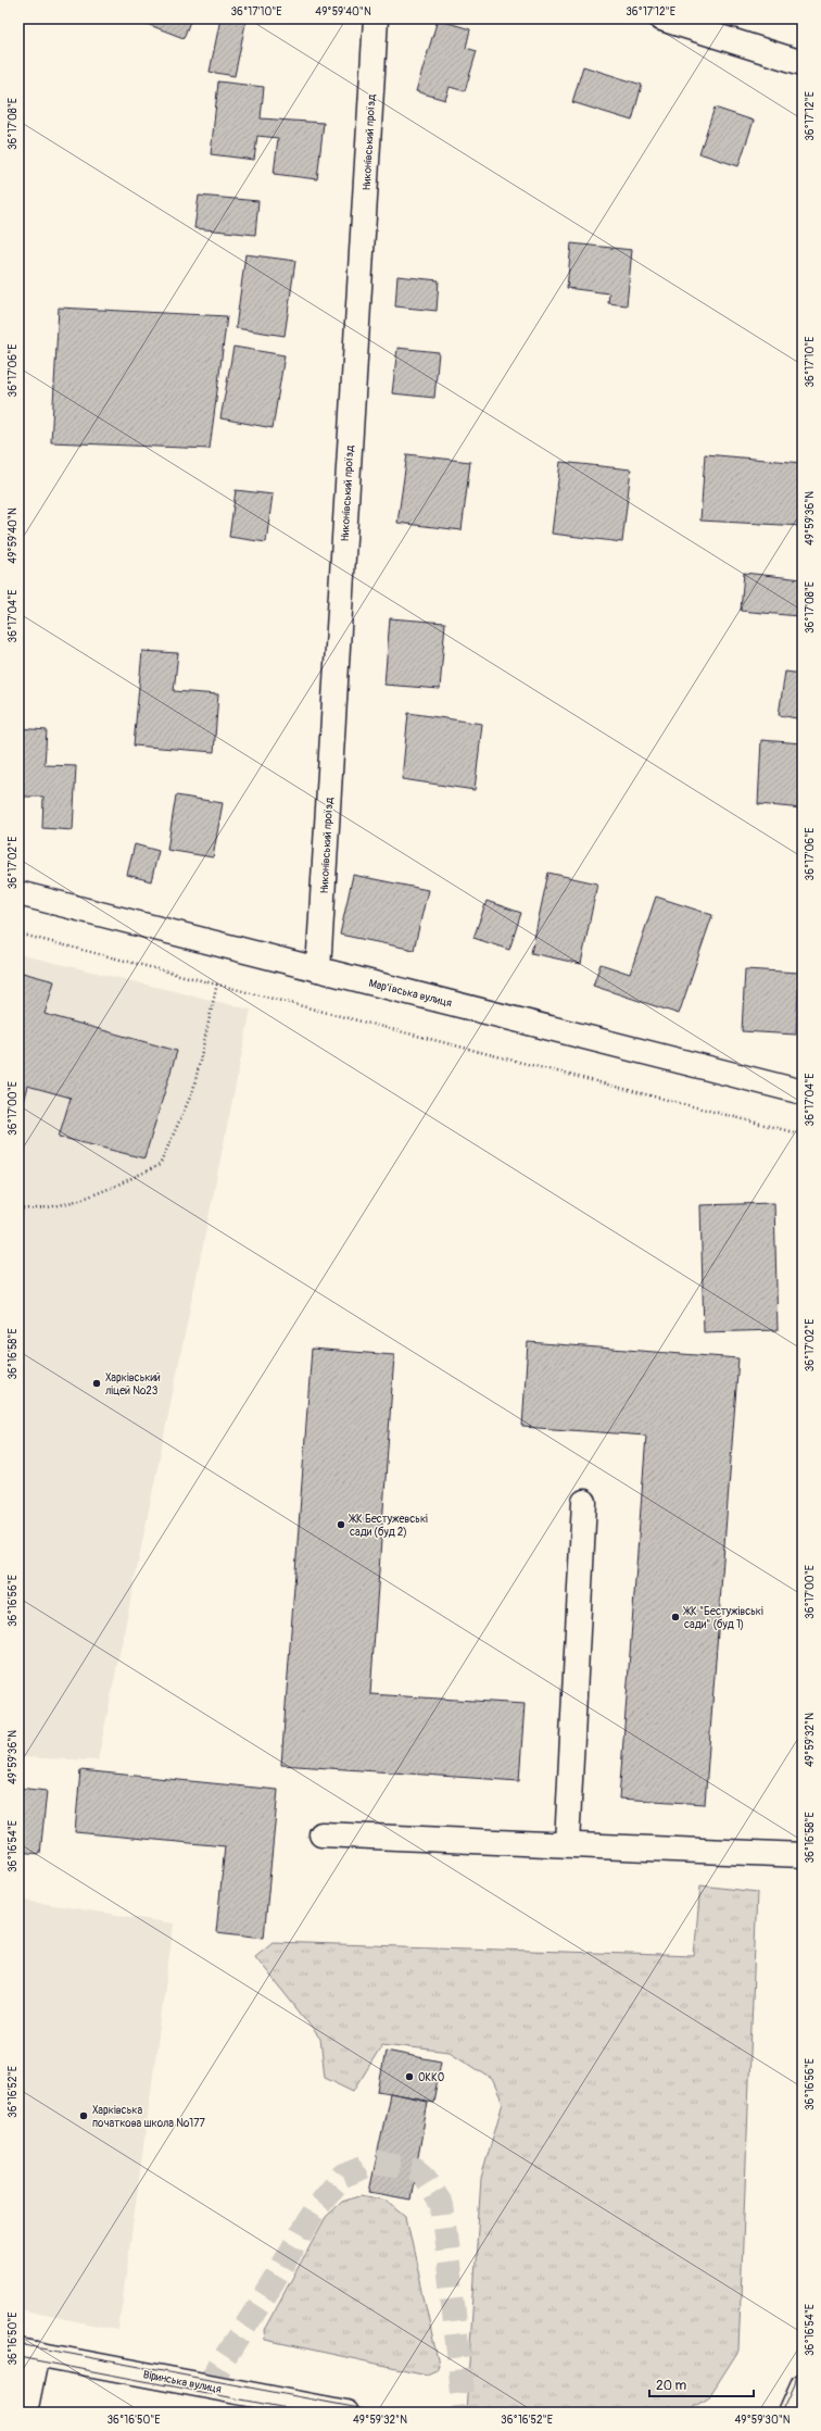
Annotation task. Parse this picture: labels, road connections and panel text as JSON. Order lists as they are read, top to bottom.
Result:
{
  "streets": {
    "street": ["Никонівський проїзд", "Мар'ївська вулиця", "Віринська вулиця"]
  },
  "crossings": [
    ["Никонівський проїзд", "Мар'ївська вулиця"]
  ],
  "places": [
    "Харківський ліцей №23",
    "ЖК Бестужевські сади (буд 2)",
    "ЖК \"Бестужівські сади\" (буд 1)",
    "ОККО",
    "Харківська початкова школа №177"
  ],
  "scale_bar": "20 m",
  "coordinates": [
    "36°17'10\"E",
    "49°59'40\"N",
    "36°17'12\"E",
    "36°17'08\"E",
    "36°17'06\"E",
    "49°59'36\"N",
    "36°17'04\"E",
    "36°17'02\"E",
    "36°17'00\"E",
    "36°16'58\"E",
    "36°16'56\"E",
    "49°59'32\"N",
    "36°16'54\"E",
    "36°16'52\"E",
    "36°16'50\"E",
    "49°59'30\"N"
  ]
}
